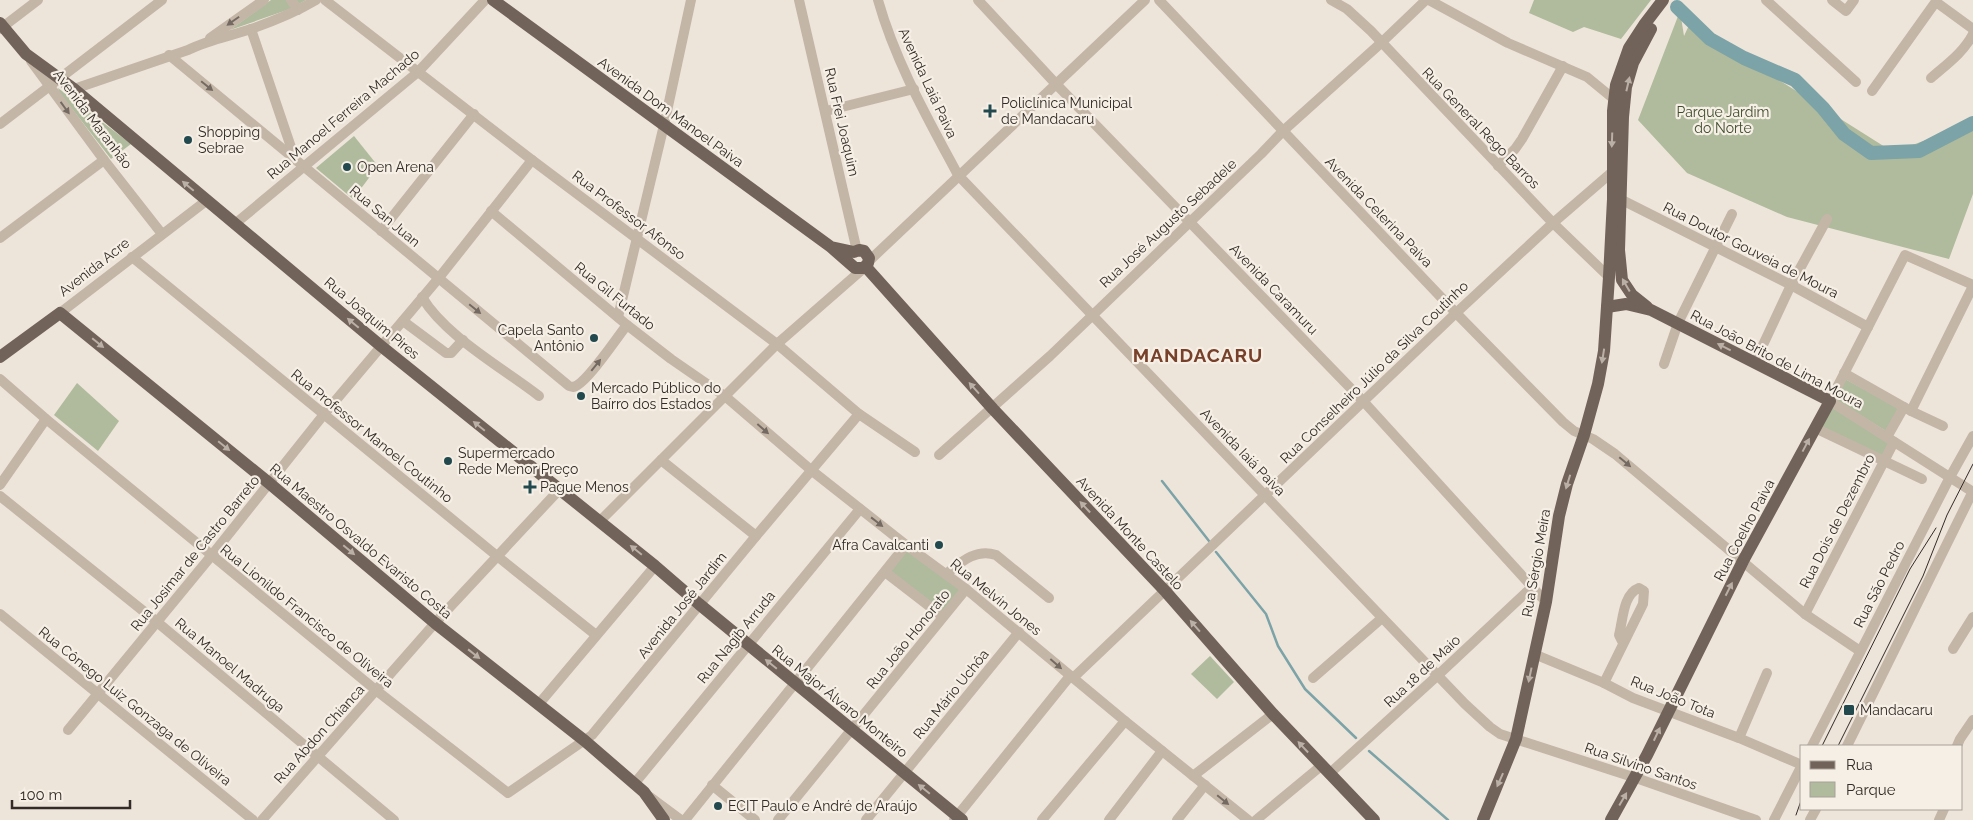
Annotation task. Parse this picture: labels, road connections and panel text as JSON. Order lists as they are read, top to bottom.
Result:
{
  "streets": {
    "main road": [
      "Avenida Dom Manoel Paiva",
      "Avenida Acre",
      "Rua Joaquim Pires",
      "Rua João Brito de Lima Moura",
      "Rua Coelho Paiva",
      "Avenida Monte Castelo",
      "Rua Maestro Osvaldo Evaristo Costa",
      "Rua Sérgio Meira",
      "Rua Major Álvaro Monteiro"
    ],
    "street": [
      "Avenida Laiá Paiva",
      "Rua Manoel Ferreira Machado",
      "Avenida Maranhão",
      "Rua Frei Joaquim",
      "Rua General Rego Barros",
      "Avenida Celerina Paiva",
      "Rua Professor Afonso",
      "Rua San Juan",
      "Rua José Augusto Sebadele",
      "Rua Doutor Gouveia de Moura",
      "Avenida Caramuru",
      "Rua Gil Furtado",
      "Rua Conselheiro Júlio da Silva Coutinho",
      "Rua Professor Manoel Coutinho",
      "Avenida Iaiá Paiva",
      "Rua Dois de Dezembro",
      "Rua Josimar de Castro Barreto",
      "Rua São Pedro",
      "Rua Melvin Jones",
      "Avenida José Jardim",
      "Rua Lionildo Francisco de Oliveira",
      "Rua Nagib Arruda",
      "Rua João Honorato",
      "Rua Manoel Madruga",
      "Rua 18 de Maio",
      "Rua Mário Uchôa",
      "Rua João Tota",
      "Rua Cônego Luiz Gonzaga de Oliveira",
      "Rua Abdon Chianca",
      "Rua Silvino Santos"
    ]
  },
  "crossings": [
    ["Avenida Laiá Paiva", "Avenida Iaiá Paiva"],
    ["Avenida Dom Manoel Paiva", "Rua Frei Joaquim"],
    ["Avenida Dom Manoel Paiva", "Avenida Monte Castelo"],
    ["Rua Manoel Ferreira Machado", "Rua Professor Afonso"],
    ["Rua Manoel Ferreira Machado", "Rua San Juan"],
    ["Rua Manoel Ferreira Machado", "Rua Joaquim Pires"],
    ["Avenida Maranhão", "Avenida Acre"],
    ["Avenida Maranhão", "Rua Joaquim Pires"],
    ["Rua Frei Joaquim", "Avenida Monte Castelo"],
    ["Rua General Rego Barros", "Rua José Augusto Sebadele"],
    ["Rua General Rego Barros", "Rua Conselheiro Júlio da Silva Coutinho"],
    ["Rua General Rego Barros", "Rua Sérgio Meira"],
    ["Avenida Celerina Paiva", "Rua José Augusto Sebadele"],
    ["Avenida Celerina Paiva", "Rua Conselheiro Júlio da Silva Coutinho"],
    ["Avenida Celerina Paiva", "Rua Dois de Dezembro"],
    ["Avenida Celerina Paiva", "Rua Coelho Paiva"],
    ["Avenida Celerina Paiva", "Rua Sérgio Meira"],
    ["Avenida Celerina Paiva", "Rua São Pedro"],
    ["Rua Professor Afonso", "Rua Josimar de Castro Barreto"],
    ["Rua Professor Afonso", "Avenida José Jardim"],
    ["Rua San Juan", "Rua Gil Furtado"],
    ["Rua San Juan", "Rua Josimar de Castro Barreto"],
    ["Rua José Augusto Sebadele", "Avenida Caramuru"],
    ["Rua José Augusto Sebadele", "Avenida Iaiá Paiva"],
    ["Rua José Augusto Sebadele", "Avenida Monte Castelo"],
    ["Rua Doutor Gouveia de Moura", "Rua Coelho Paiva"],
    ["Avenida Acre", "Rua Joaquim Pires"],
    ["Avenida Acre", "Rua Professor Manoel Coutinho"],
    ["Avenida Acre", "Rua Maestro Osvaldo Evaristo Costa"],
    ["Avenida Caramuru", "Rua Conselheiro Júlio da Silva Coutinho"],
    ["Avenida Caramuru", "Rua Sérgio Meira"],
    ["Avenida Caramuru", "Rua 18 de Maio"],
    ["Rua Gil Furtado", "Rua Josimar de Castro Barreto"],
    ["Rua Gil Furtado", "Rua Melvin Jones"],
    ["Rua Joaquim Pires", "Rua Josimar de Castro Barreto"],
    ["Rua Joaquim Pires", "Avenida José Jardim"],
    ["Rua Joaquim Pires", "Rua Major Álvaro Monteiro"],
    ["Rua Joaquim Pires", "Rua Abdon Chianca"],
    ["Rua João Brito de Lima Moura", "Rua Dois de Dezembro"],
    ["Rua João Brito de Lima Moura", "Rua Coelho Paiva"],
    ["Rua João Brito de Lima Moura", "Rua São Pedro"],
    ["Rua Conselheiro Júlio da Silva Coutinho", "Avenida Iaiá Paiva"],
    ["Rua Conselheiro Júlio da Silva Coutinho", "Avenida Monte Castelo"],
    ["Rua Conselheiro Júlio da Silva Coutinho", "Rua Sérgio Meira"],
    ["Rua Conselheiro Júlio da Silva Coutinho", "Rua Melvin Jones"],
    ["Rua Conselheiro Júlio da Silva Coutinho", "Rua Major Álvaro Monteiro"],
    ["Rua Professor Manoel Coutinho", "Rua Josimar de Castro Barreto"],
    ["Rua Professor Manoel Coutinho", "Rua Abdon Chianca"],
    ["Avenida Iaiá Paiva", "Rua Sérgio Meira"],
    ["Avenida Iaiá Paiva", "Rua 18 de Maio"],
    ["Avenida Iaiá Paiva", "Rua Silvino Santos"],
    ["Rua Dois de Dezembro", "Rua Coelho Paiva"],
    ["Rua Coelho Paiva", "Rua João Tota"],
    ["Rua Coelho Paiva", "Rua Silvino Santos"],
    ["Avenida Monte Castelo", "Rua 18 de Maio"],
    ["Rua Maestro Osvaldo Evaristo Costa", "Rua Josimar de Castro Barreto"],
    ["Rua Maestro Osvaldo Evaristo Costa", "Avenida José Jardim"],
    ["Rua Maestro Osvaldo Evaristo Costa", "Rua Nagib Arruda"],
    ["Rua Maestro Osvaldo Evaristo Costa", "Rua Abdon Chianca"],
    ["Rua Josimar de Castro Barreto", "Rua Lionildo Francisco de Oliveira"],
    ["Rua Josimar de Castro Barreto", "Rua Manoel Madruga"],
    ["Rua Josimar de Castro Barreto", "Rua Cônego Luiz Gonzaga de Oliveira"],
    ["Rua Sérgio Meira", "Rua João Tota"],
    ["Rua Sérgio Meira", "Rua Silvino Santos"],
    ["Rua Melvin Jones", "Avenida José Jardim"],
    ["Rua Melvin Jones", "Rua Nagib Arruda"],
    ["Rua Melvin Jones", "Rua João Honorato"],
    ["Rua Melvin Jones", "Rua Mário Uchôa"],
    ["Avenida José Jardim", "Rua Lionildo Francisco de Oliveira"],
    ["Avenida José Jardim", "Rua Major Álvaro Monteiro"],
    ["Rua Lionildo Francisco de Oliveira", "Rua Abdon Chianca"],
    ["Rua Nagib Arruda", "Rua Major Álvaro Monteiro"],
    ["Rua João Honorato", "Rua Major Álvaro Monteiro"],
    ["Rua Manoel Madruga", "Rua Abdon Chianca"],
    ["Rua Mário Uchôa", "Rua Major Álvaro Monteiro"]
  ],
  "one_way": [
    "Avenida Maranhão",
    "Rua Joaquim Pires",
    "Rua Coelho Paiva",
    "Avenida Monte Castelo",
    "Rua Maestro Osvaldo Evaristo Costa",
    "Rua Sérgio Meira",
    "Rua Major Álvaro Monteiro"
  ],
  "districts": ["MANDACARU"],
  "parks": ["Parque Jardim do Norte"],
  "places": {
    "health": ["Policlínica Municipal de Mandacaru", "Pague Menos"],
    "other": [
      "Shopping Sebrae",
      "Open Arena",
      "Capela Santo Antônio",
      "Mercado Público do Baírro dos Estados",
      "Supermercado Rede Menor Preço",
      "Afra Cavalcanti",
      "ECIT Paulo e André de Araújo"
    ],
    "transit": ["Mandacaru"]
  },
  "legend": ["Rua", "Parque"],
  "scale_bar": "100 m"
}
